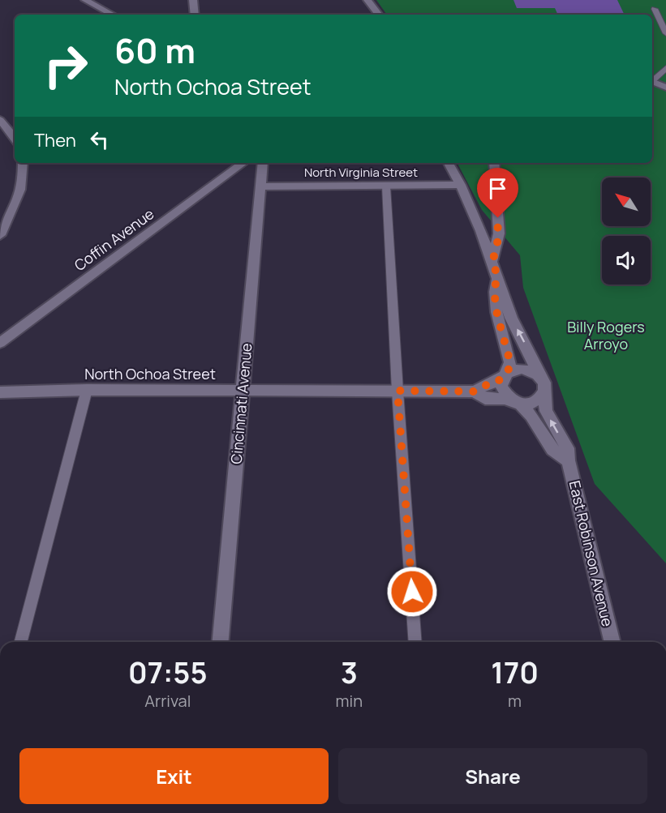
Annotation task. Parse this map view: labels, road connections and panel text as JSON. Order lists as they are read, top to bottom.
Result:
{
  "streets": {
    "street": [
      "North Virginia Street",
      "Coffin Avenue",
      "North Ochoa Street",
      "Cincinnati Avenue",
      "East Robinson Avenue"
    ]
  },
  "crossings": [
    ["North Virginia Street", "Cincinnati Avenue"],
    ["North Virginia Street", "East Robinson Avenue"],
    ["North Ochoa Street", "Cincinnati Avenue"],
    ["North Ochoa Street", "East Robinson Avenue"]
  ],
  "parks": ["Billy Rogers Arroyo"],
  "north": "top left",
  "page": {
    "turn": ["60 m", "North Ochoa Street"],
    "then": "Then",
    "eta": [
      "07:55",
      "Arrival",
      "3",
      "min",
      "170",
      "m"
    ],
    "buttons": ["Exit", "Share"]
  }
}
